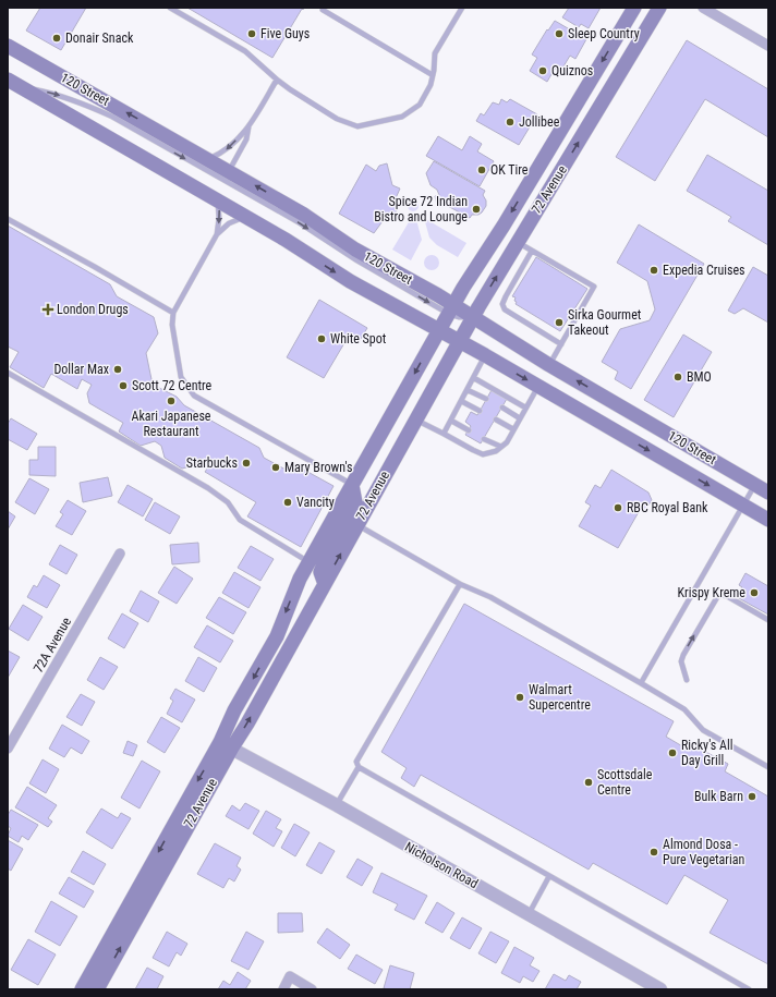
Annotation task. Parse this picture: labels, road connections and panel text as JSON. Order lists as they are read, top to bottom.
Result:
{
  "streets": {
    "main road": ["120 Street", "72 Avenue"],
    "street": ["72A Avenue", "Nicholson Road"]
  },
  "crossings": [
    ["120 Street", "72 Avenue"],
    ["72 Avenue", "Nicholson Road"]
  ],
  "places": {
    "other": [
      "Five Guys",
      "Sleep Country",
      "Donair Snack",
      "Quiznos",
      "Jollibee",
      "OK Tire",
      "Spice 72 Indian Bistro and Lounge",
      "Expedia Cruises",
      "Sirka Gourmet Takeout",
      "White Spot",
      "Dollar Max",
      "BMO",
      "Scott 72 Centre",
      "Akari Japanese Restaurant",
      "Starbucks",
      "Mary Brown's",
      "Vancity",
      "RBC Royal Bank",
      "Krispy Kreme",
      "Walmart Supercentre",
      "Ricky's All Day Grill",
      "Scottsdale Centre",
      "Bulk Barn",
      "Almond Dosa - Pure Vegetarian"
    ],
    "health": ["London Drugs"]
  }
}
